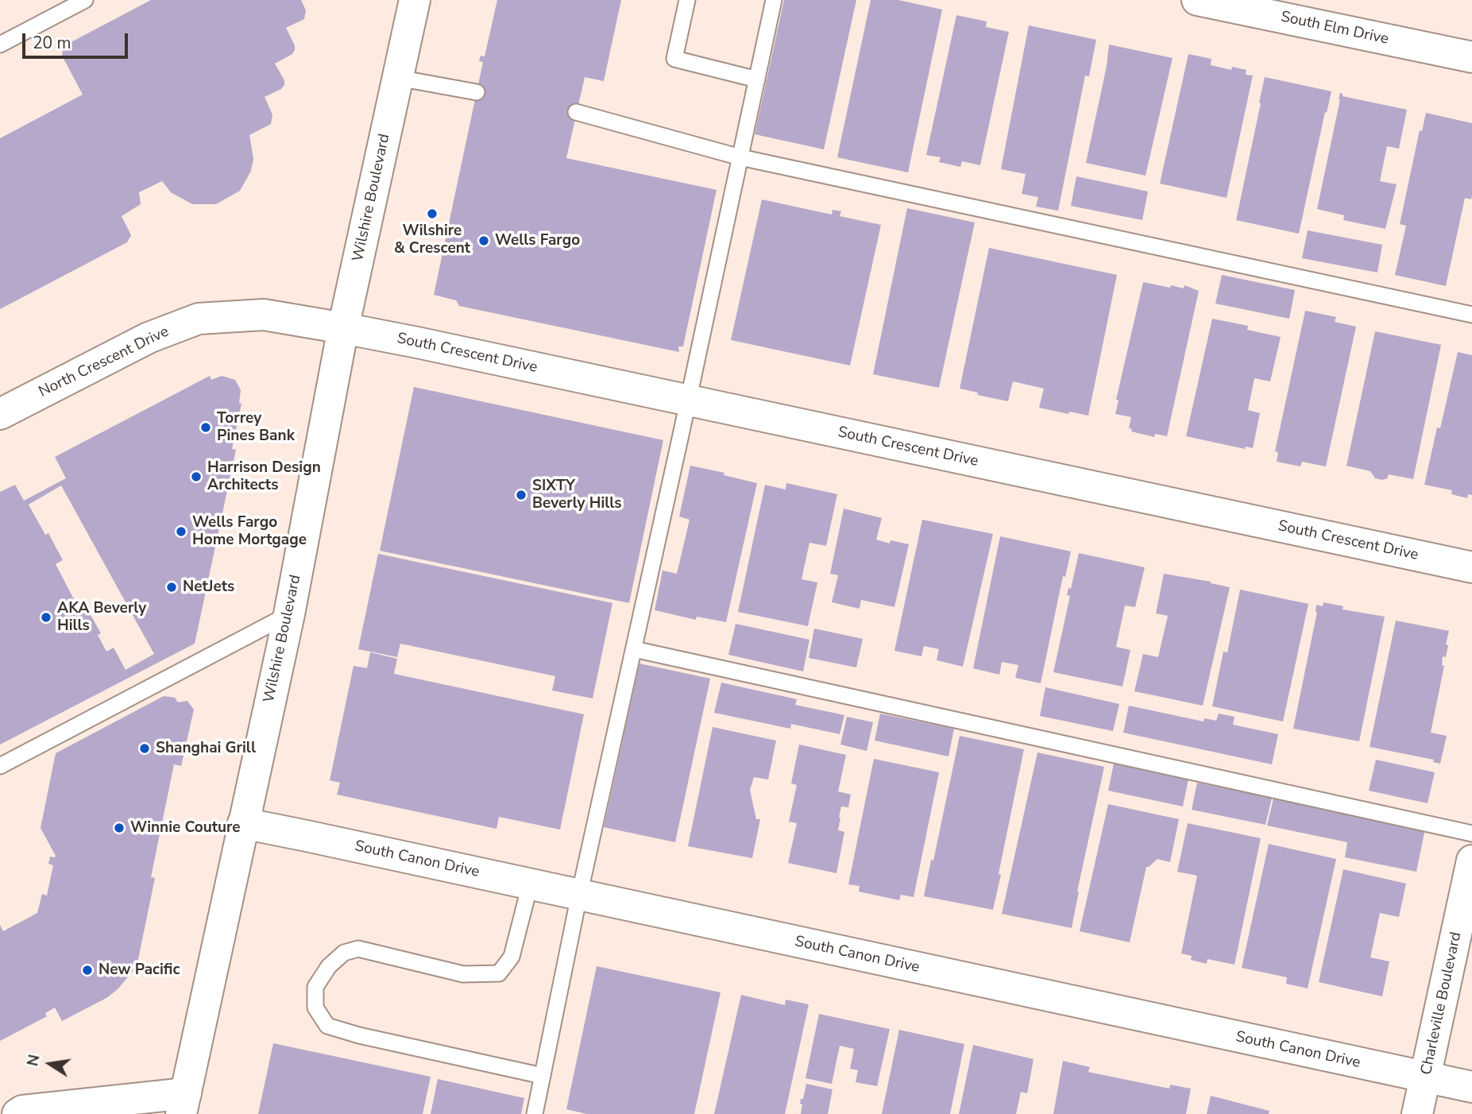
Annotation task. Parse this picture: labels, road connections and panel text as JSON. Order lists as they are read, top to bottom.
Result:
{
  "streets": {
    "street": [
      "South Elm Drive",
      "Wilshire Boulevard",
      "South Crescent Drive",
      "North Crescent Drive",
      "South Canon Drive",
      "Charleville Boulevard"
    ]
  },
  "crossings": [
    ["Wilshire Boulevard", "South Crescent Drive"],
    ["Wilshire Boulevard", "North Crescent Drive"],
    ["Wilshire Boulevard", "South Canon Drive"],
    ["South Crescent Drive", "North Crescent Drive"],
    ["South Canon Drive", "Charleville Boulevard"]
  ],
  "places": [
    "Wilshire & Crescent",
    "Wells Fargo",
    "Torrey Pines Bank",
    "Harrison Design Architects",
    "SIXTY Beverly Hills",
    "Wells Fargo Home Mortgage",
    "NetJets",
    "AKA Beverly Hills",
    "Shanghai Grill",
    "Winnie Couture",
    "New Pacific"
  ],
  "scale_bar": "20 m",
  "north": "left"
}
